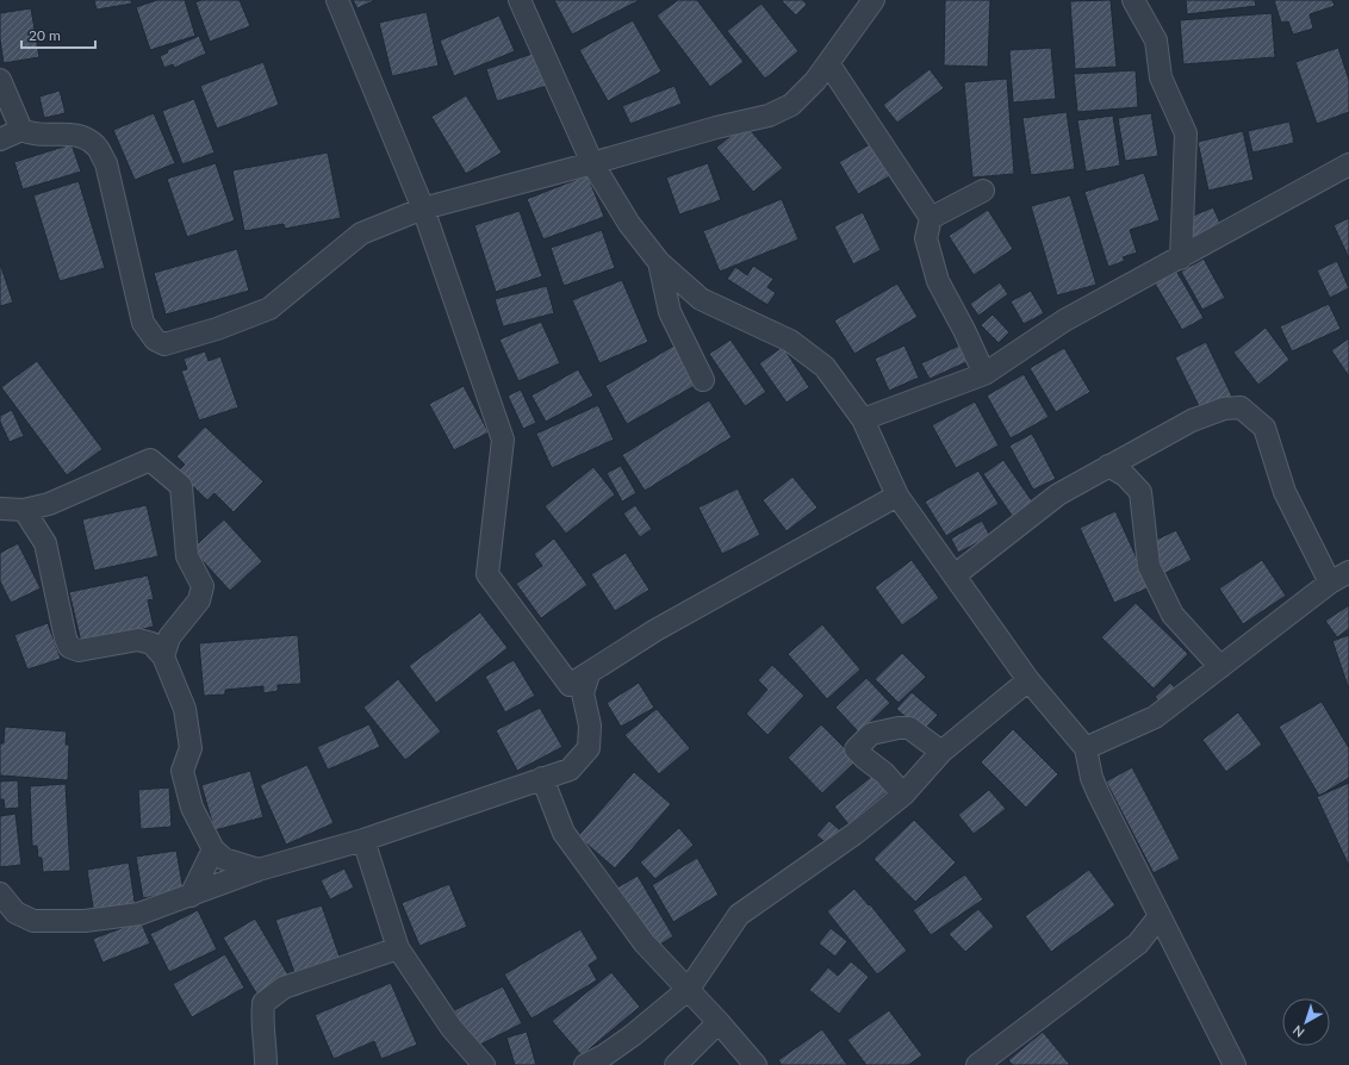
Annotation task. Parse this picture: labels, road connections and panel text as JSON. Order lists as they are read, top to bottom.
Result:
{
  "scale_bar": "20 m",
  "north": "bottom left"
}
